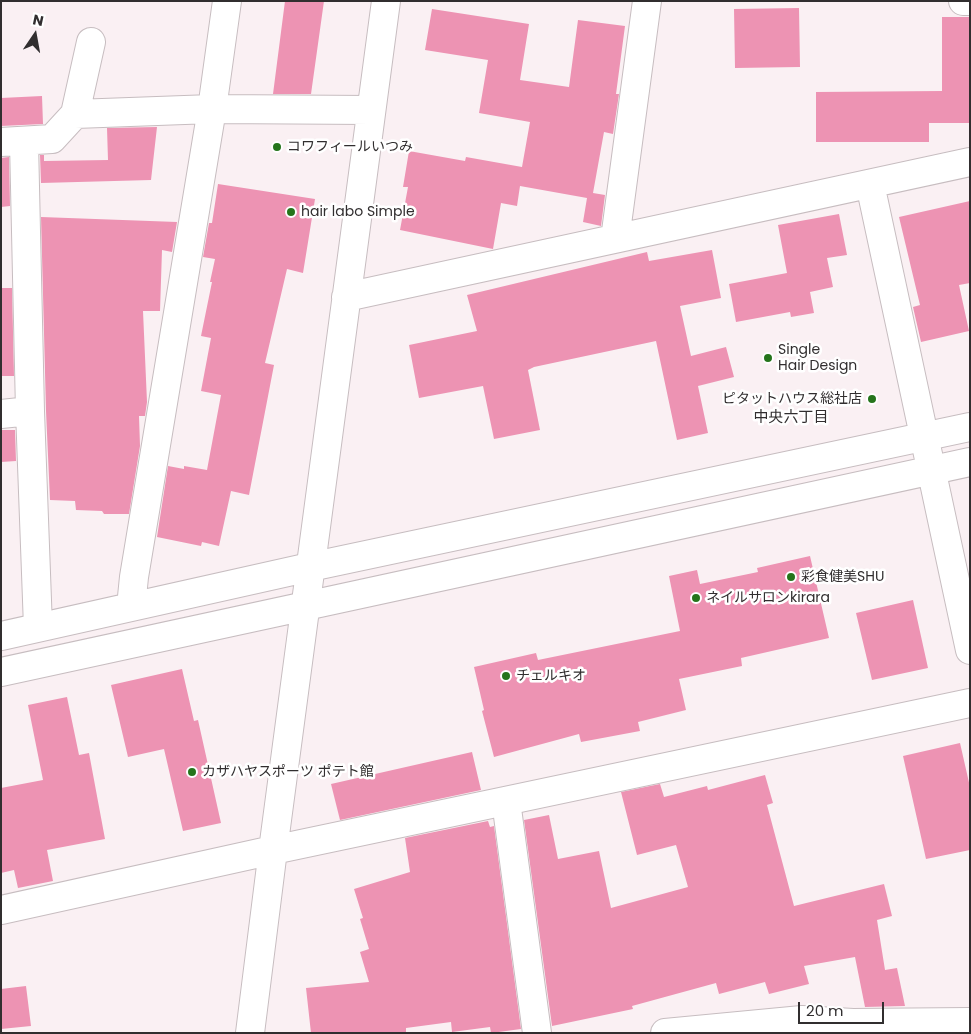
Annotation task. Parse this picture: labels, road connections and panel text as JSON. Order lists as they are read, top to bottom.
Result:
{
  "districts": ["中央六丁目"],
  "places": [
    "コワフィールいつみ",
    "hair labo Simple",
    "Single Hair Design",
    "ピタットハウス総社店",
    "彩食健美SHU",
    "ネイルサロンkirara",
    "チェルキオ",
    "カザハヤスポーツ ポテト館"
  ],
  "scale_bar": "20 m",
  "north": "top"
}
